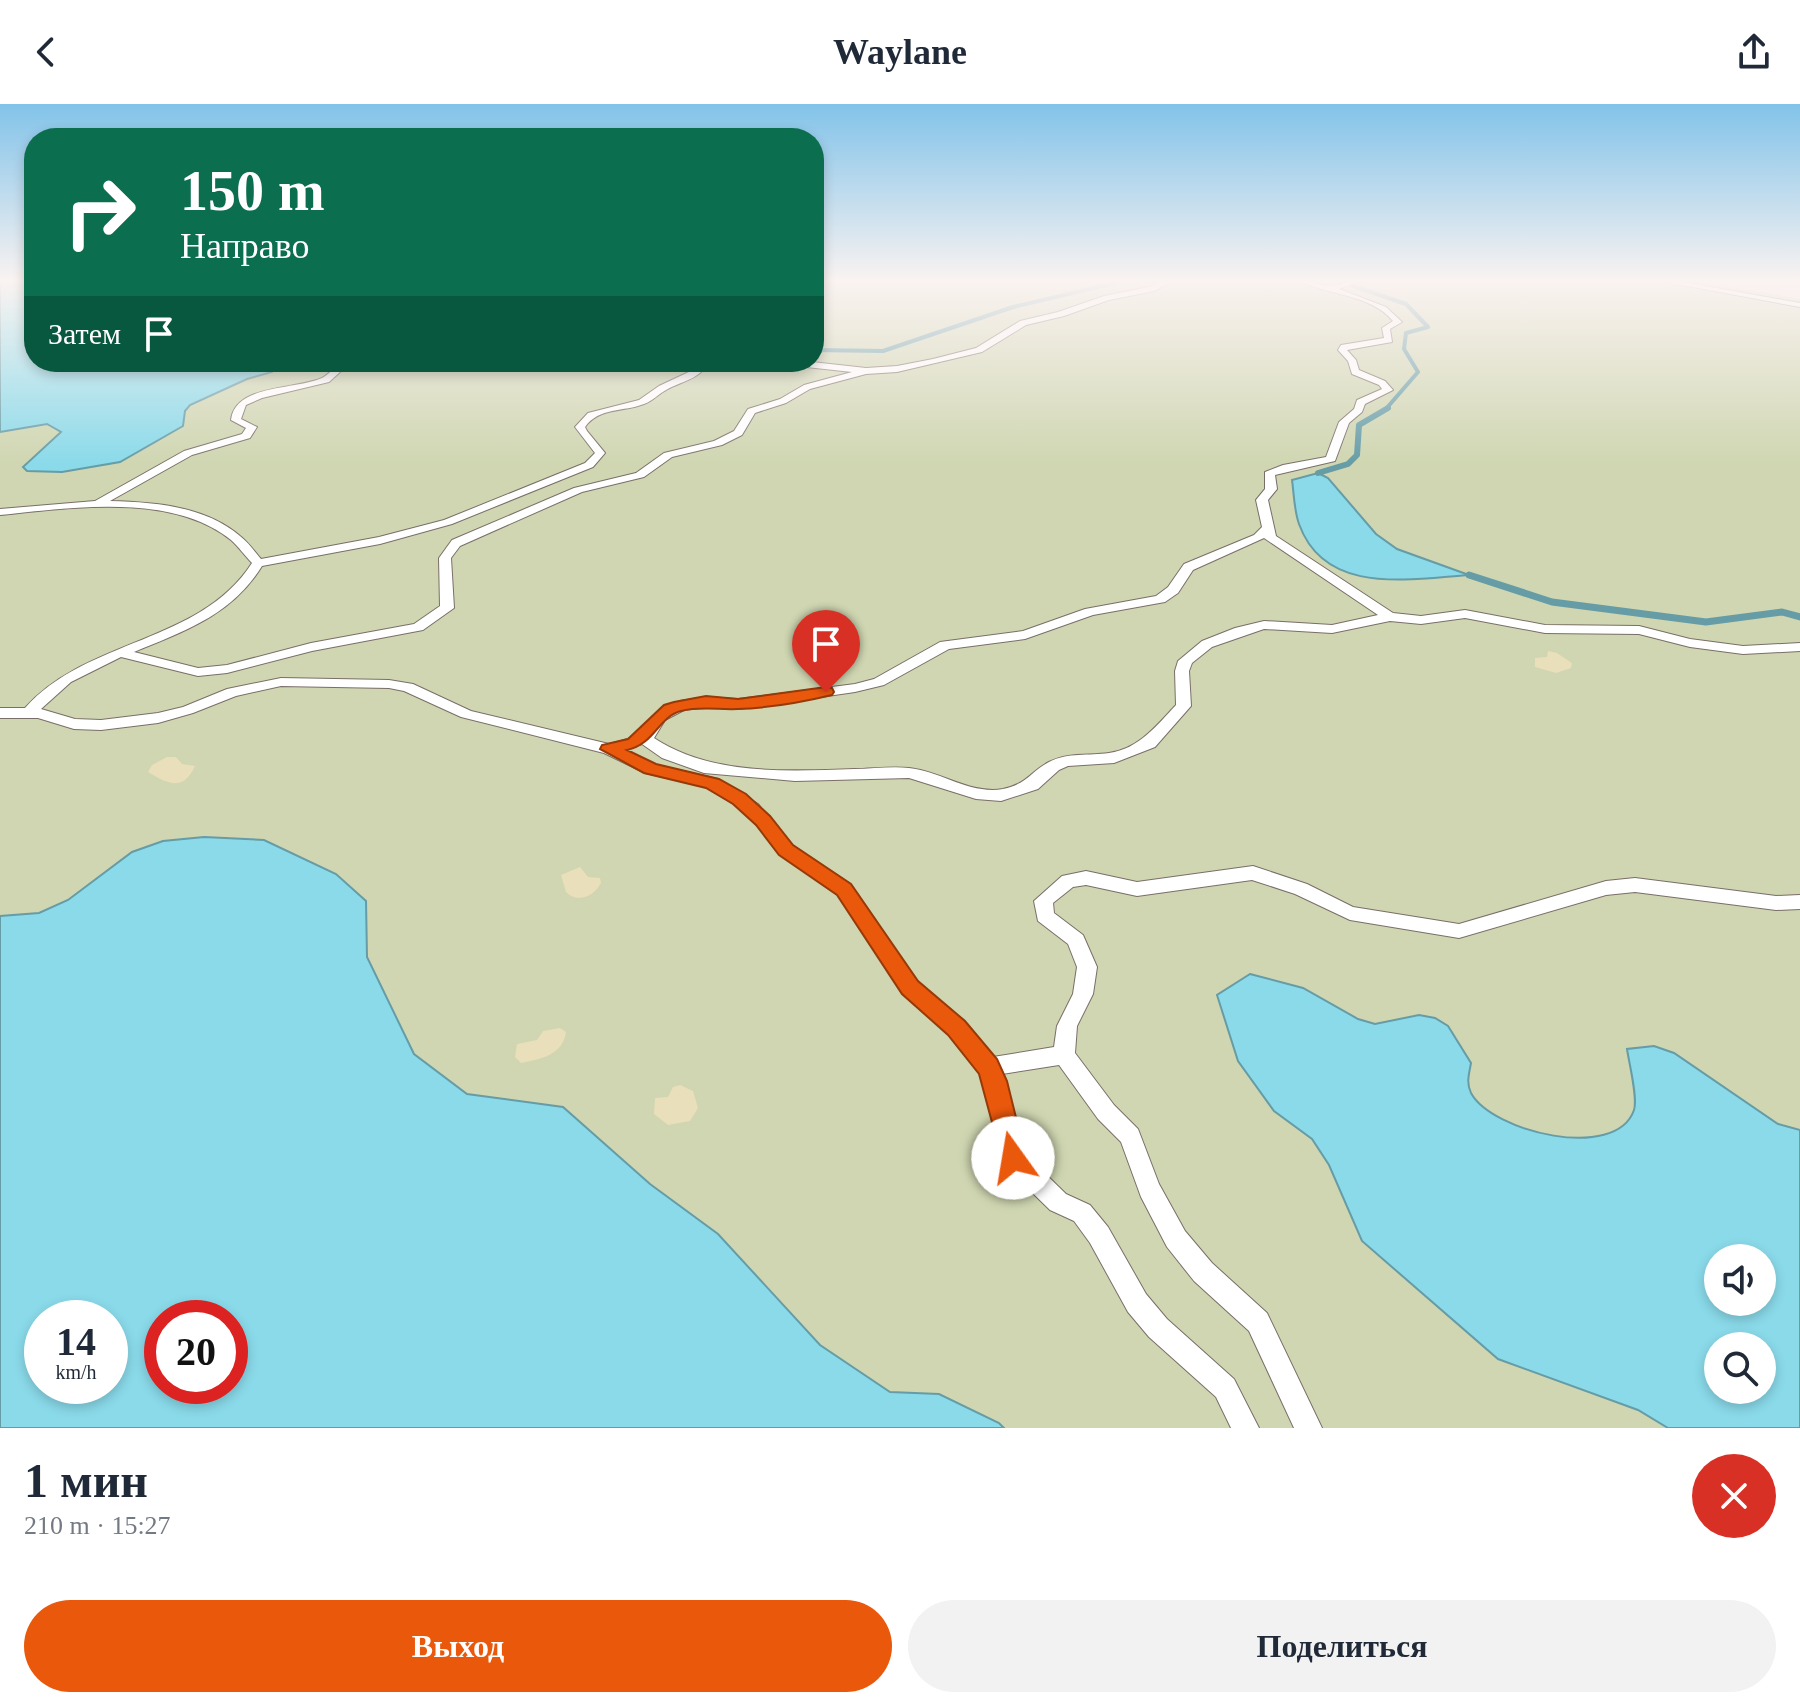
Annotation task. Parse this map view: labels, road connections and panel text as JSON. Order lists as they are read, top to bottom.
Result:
{
  "page": {
    "header": "Waylane",
    "turn": ["150 m", "Направо"],
    "then": "Затем",
    "speed": "14 km/h",
    "limit": "20",
    "heading": ["1 мин", "210 m · 15:27"],
    "buttons": ["Выход", "Поделиться"]
  }
}
